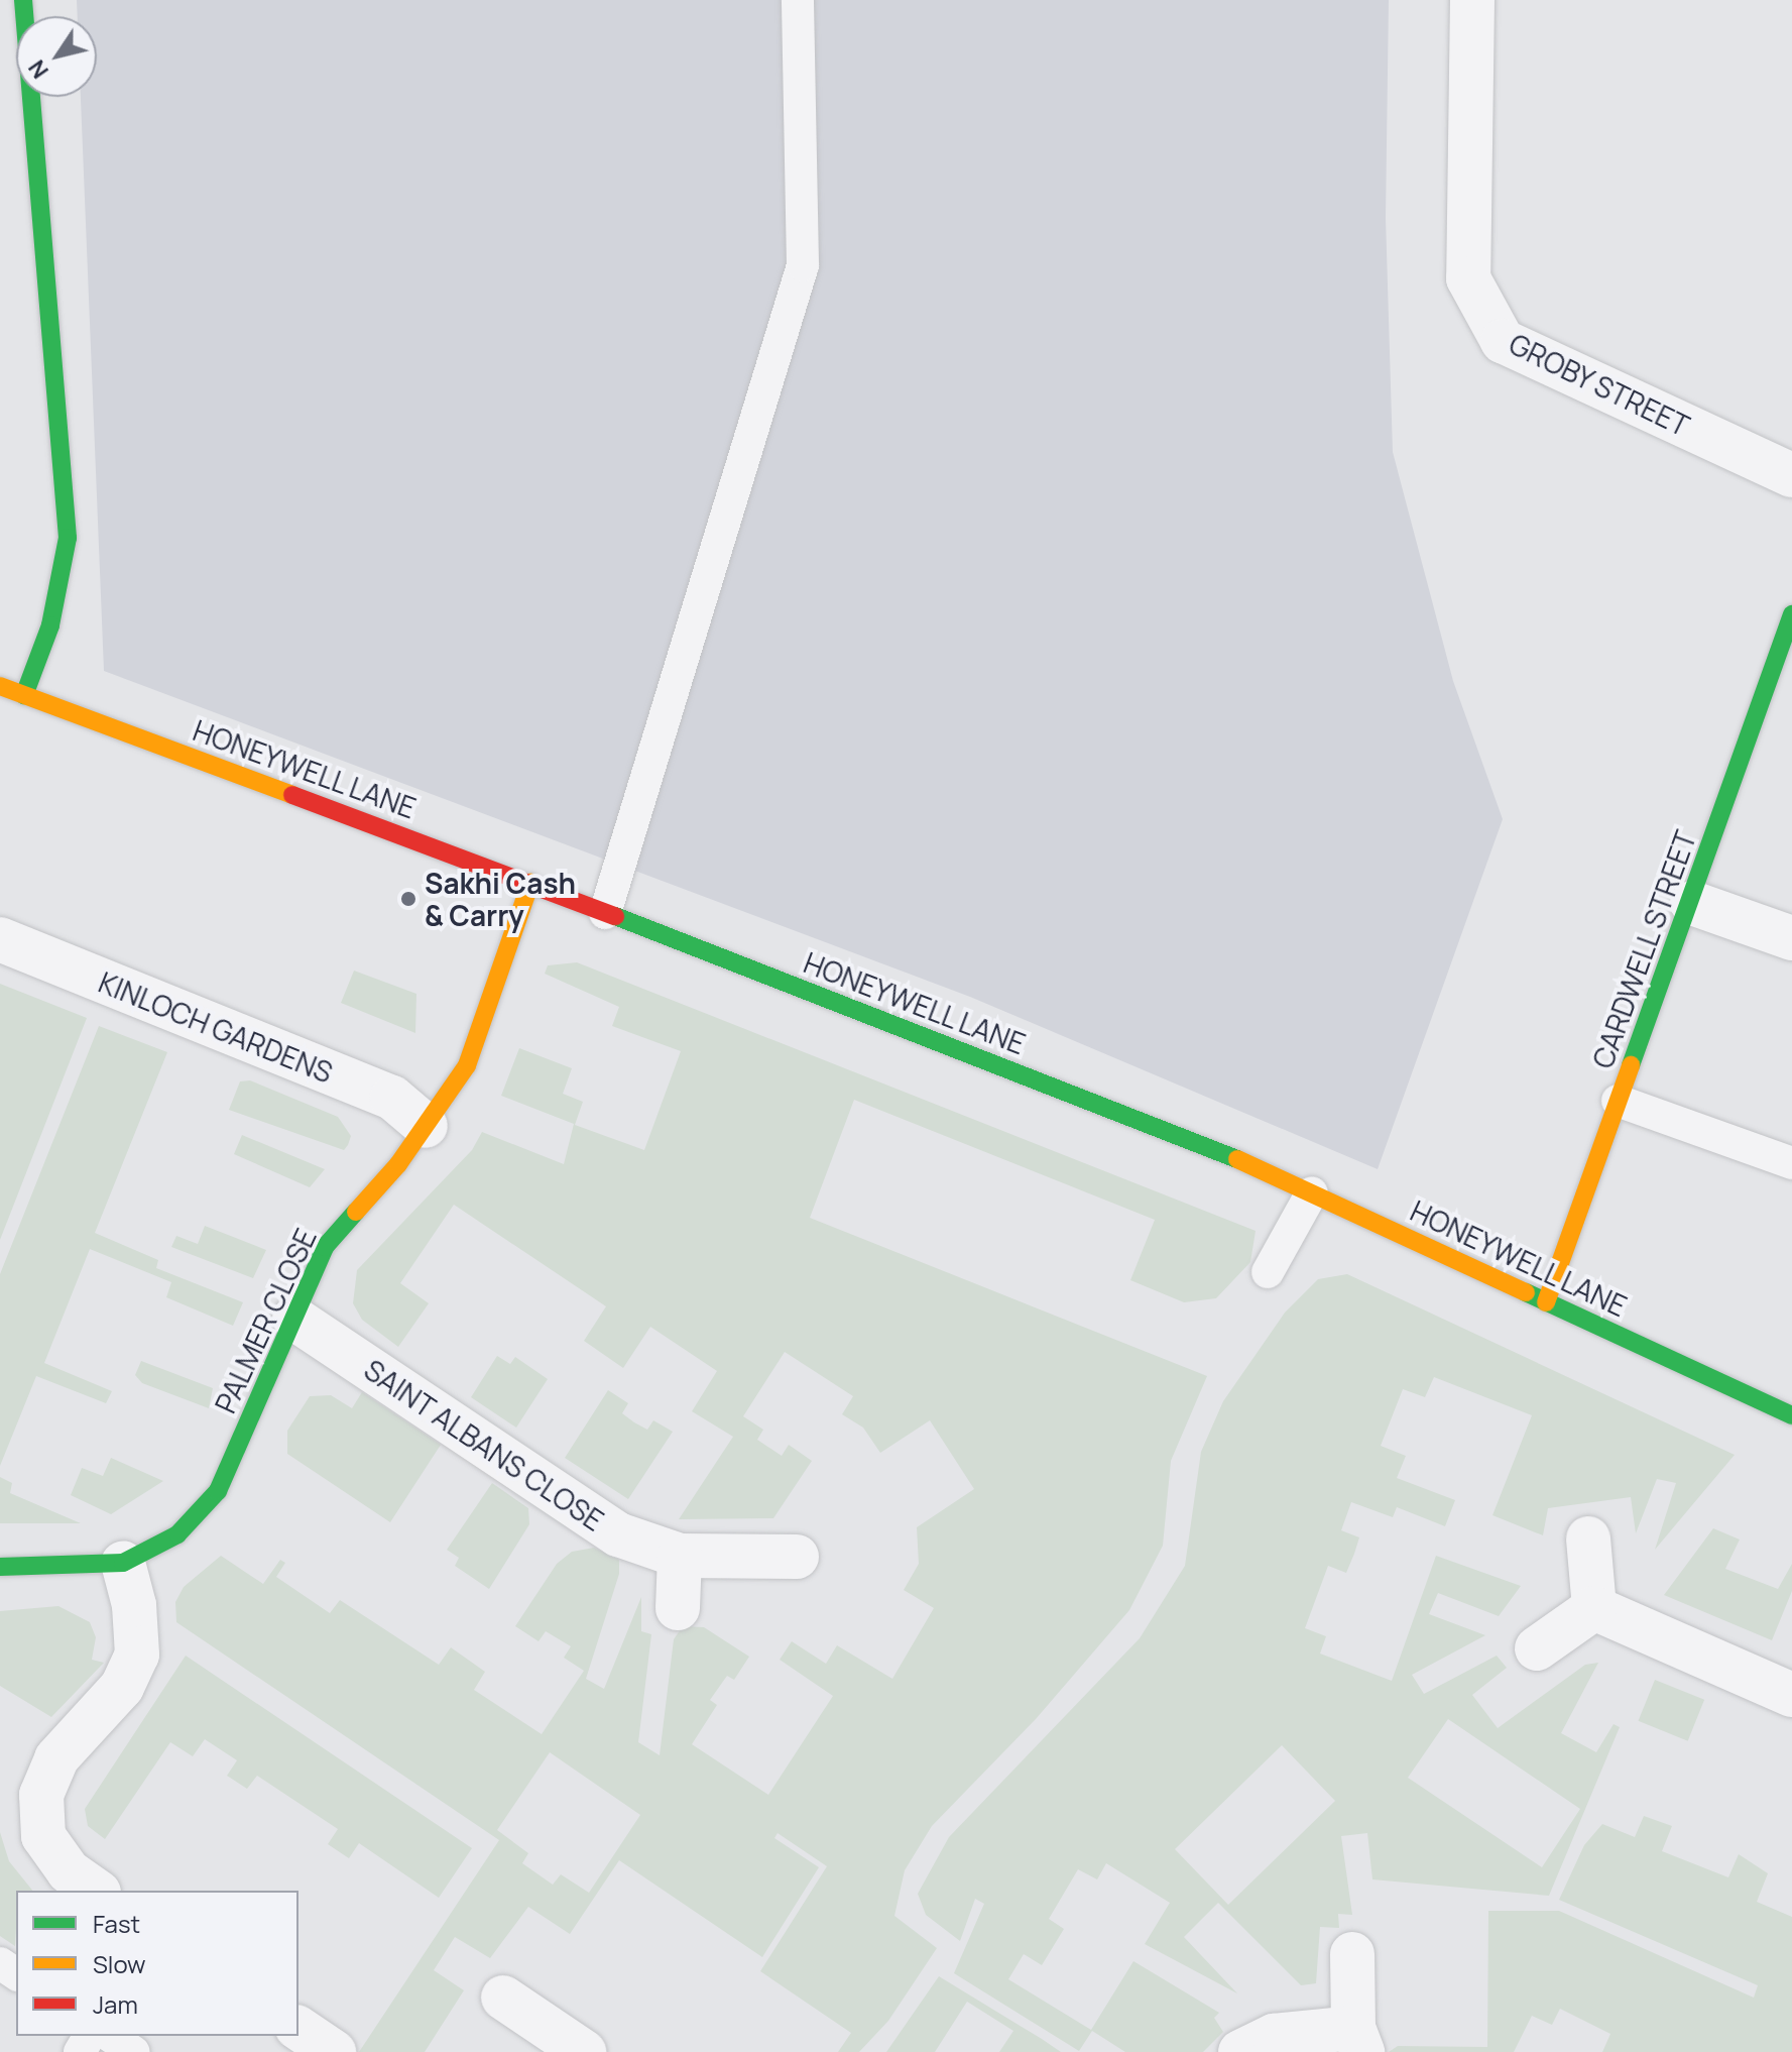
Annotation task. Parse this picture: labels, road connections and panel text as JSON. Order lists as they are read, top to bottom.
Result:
{
  "streets": {
    "street": [
      "GROBY STREET",
      "HONEYWELL LANE",
      "CARDWELL STREET",
      "KINLOCH GARDENS",
      "PALMER CLOSE",
      "SAINT ALBANS CLOSE"
    ]
  },
  "crossings": [
    ["HONEYWELL LANE", "CARDWELL STREET"],
    ["HONEYWELL LANE", "PALMER CLOSE"],
    ["KINLOCH GARDENS", "PALMER CLOSE"],
    ["PALMER CLOSE", "SAINT ALBANS CLOSE"]
  ],
  "places": ["Sakhi Cash & Carry"],
  "legend": ["Fast", "Slow", "Jam"],
  "north": "bottom left"
}
